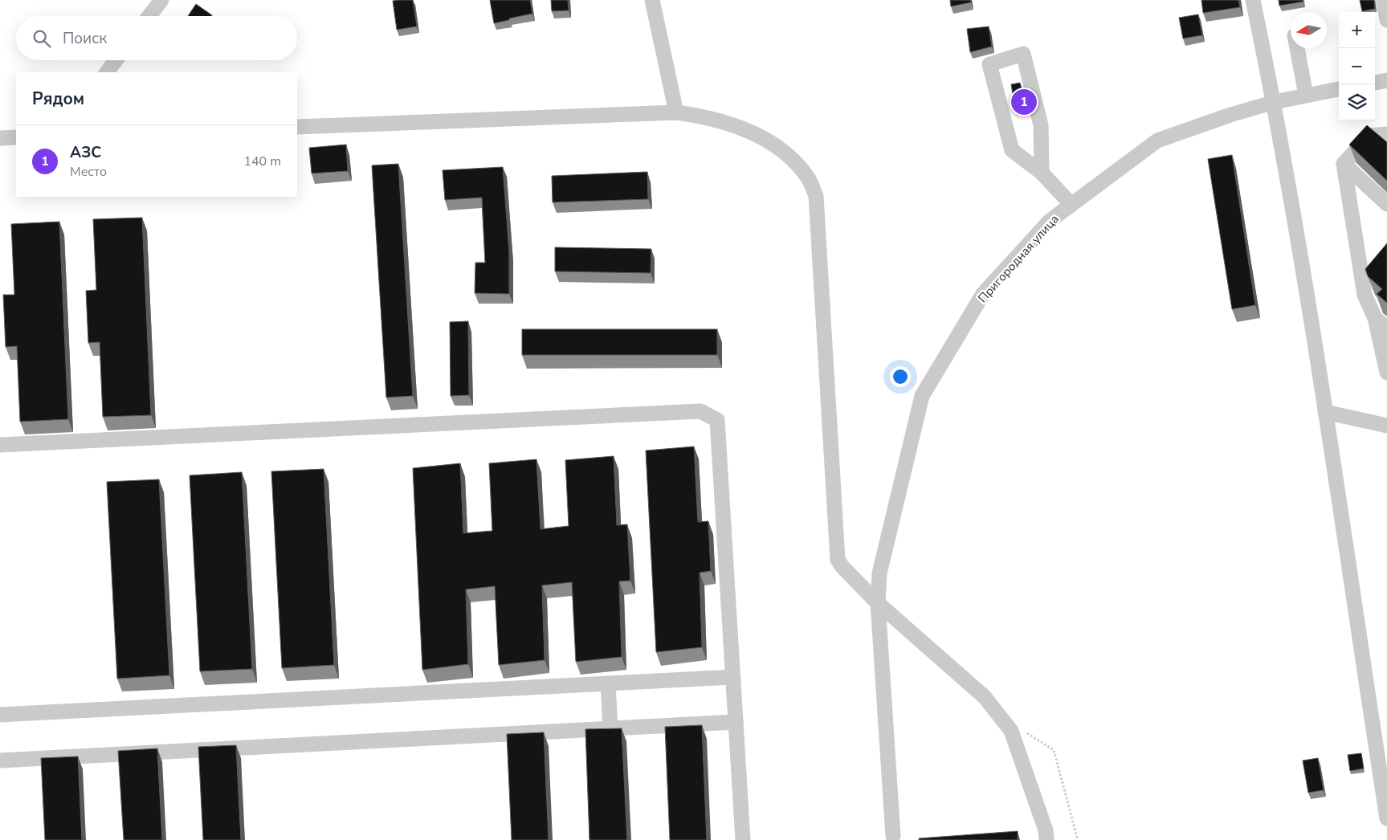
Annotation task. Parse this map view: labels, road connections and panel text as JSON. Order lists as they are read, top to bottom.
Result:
{
  "streets": {
    "street": ["Пригородная улица"]
  },
  "north": "left",
  "page": {
    "map_buttons": ["+", "−"],
    "search": "Поиск",
    "heading": "Рядом",
    "pins": "1",
    "list": [
      {
        "mark": "1",
        "name": "АЗС",
        "note": "Место",
        "value": "140 m"
      }
    ]
  }
}
